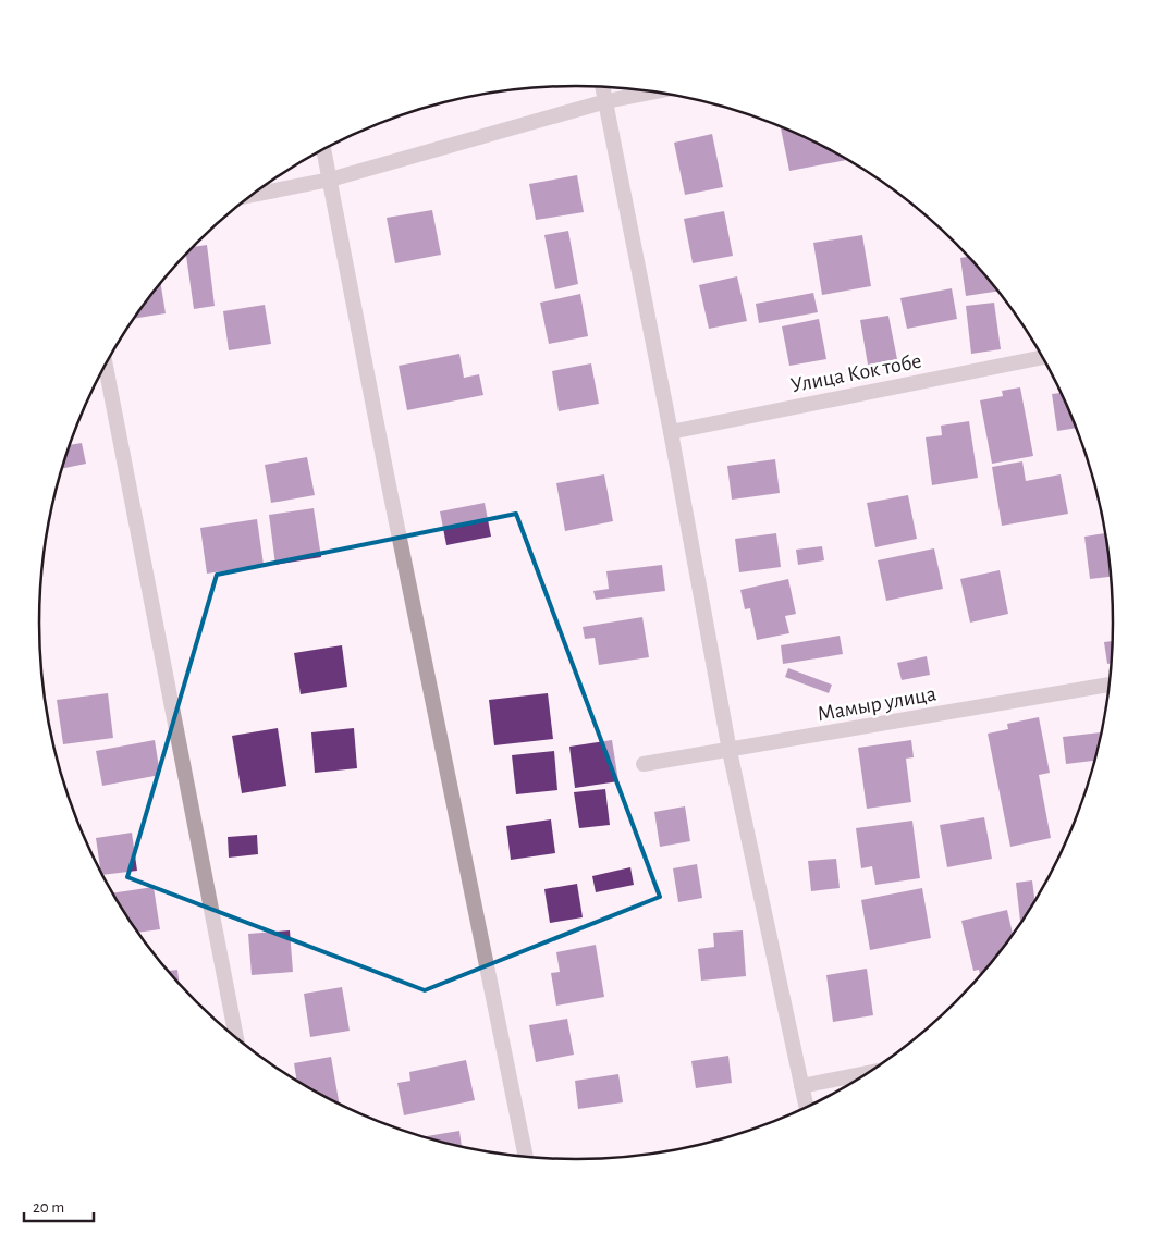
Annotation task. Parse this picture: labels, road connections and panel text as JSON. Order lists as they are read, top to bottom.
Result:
{
  "streets": {
    "street": ["Улица Кок тобе", "Мамыр улица"]
  },
  "scale_bar": "20 m"
}
